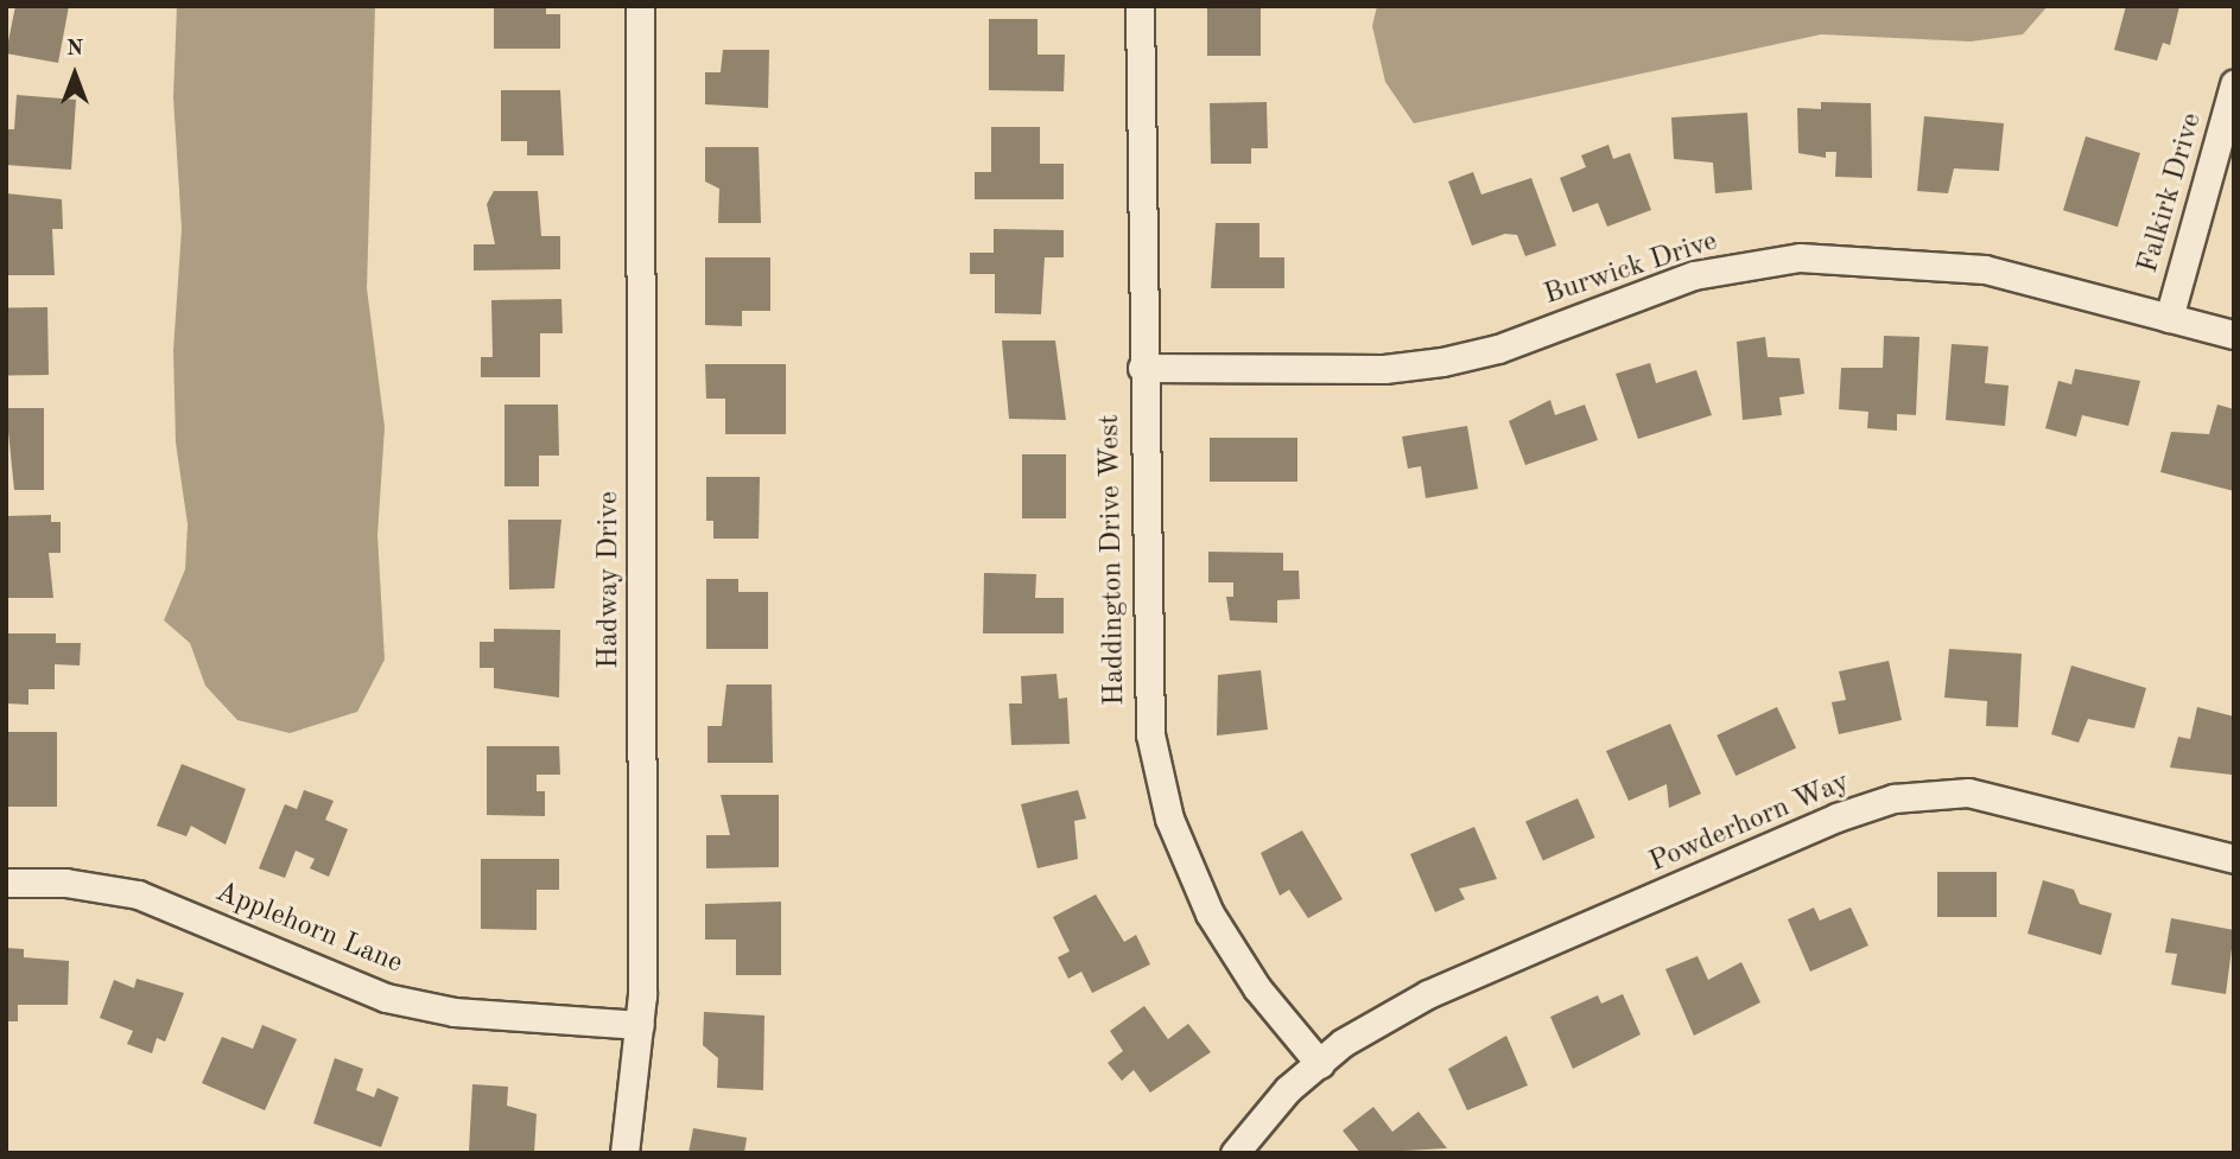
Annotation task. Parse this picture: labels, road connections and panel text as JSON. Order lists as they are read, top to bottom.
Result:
{
  "streets": {
    "street": [
      "Falkirk Drive",
      "Burwick Drive",
      "Haddington Drive West",
      "Hadway Drive",
      "Powderhorn Way",
      "Applehorn Lane"
    ]
  },
  "crossings": [
    ["Falkirk Drive", "Burwick Drive"],
    ["Burwick Drive", "Haddington Drive West"],
    ["Haddington Drive West", "Powderhorn Way"],
    ["Hadway Drive", "Applehorn Lane"]
  ],
  "north": "top"
}
